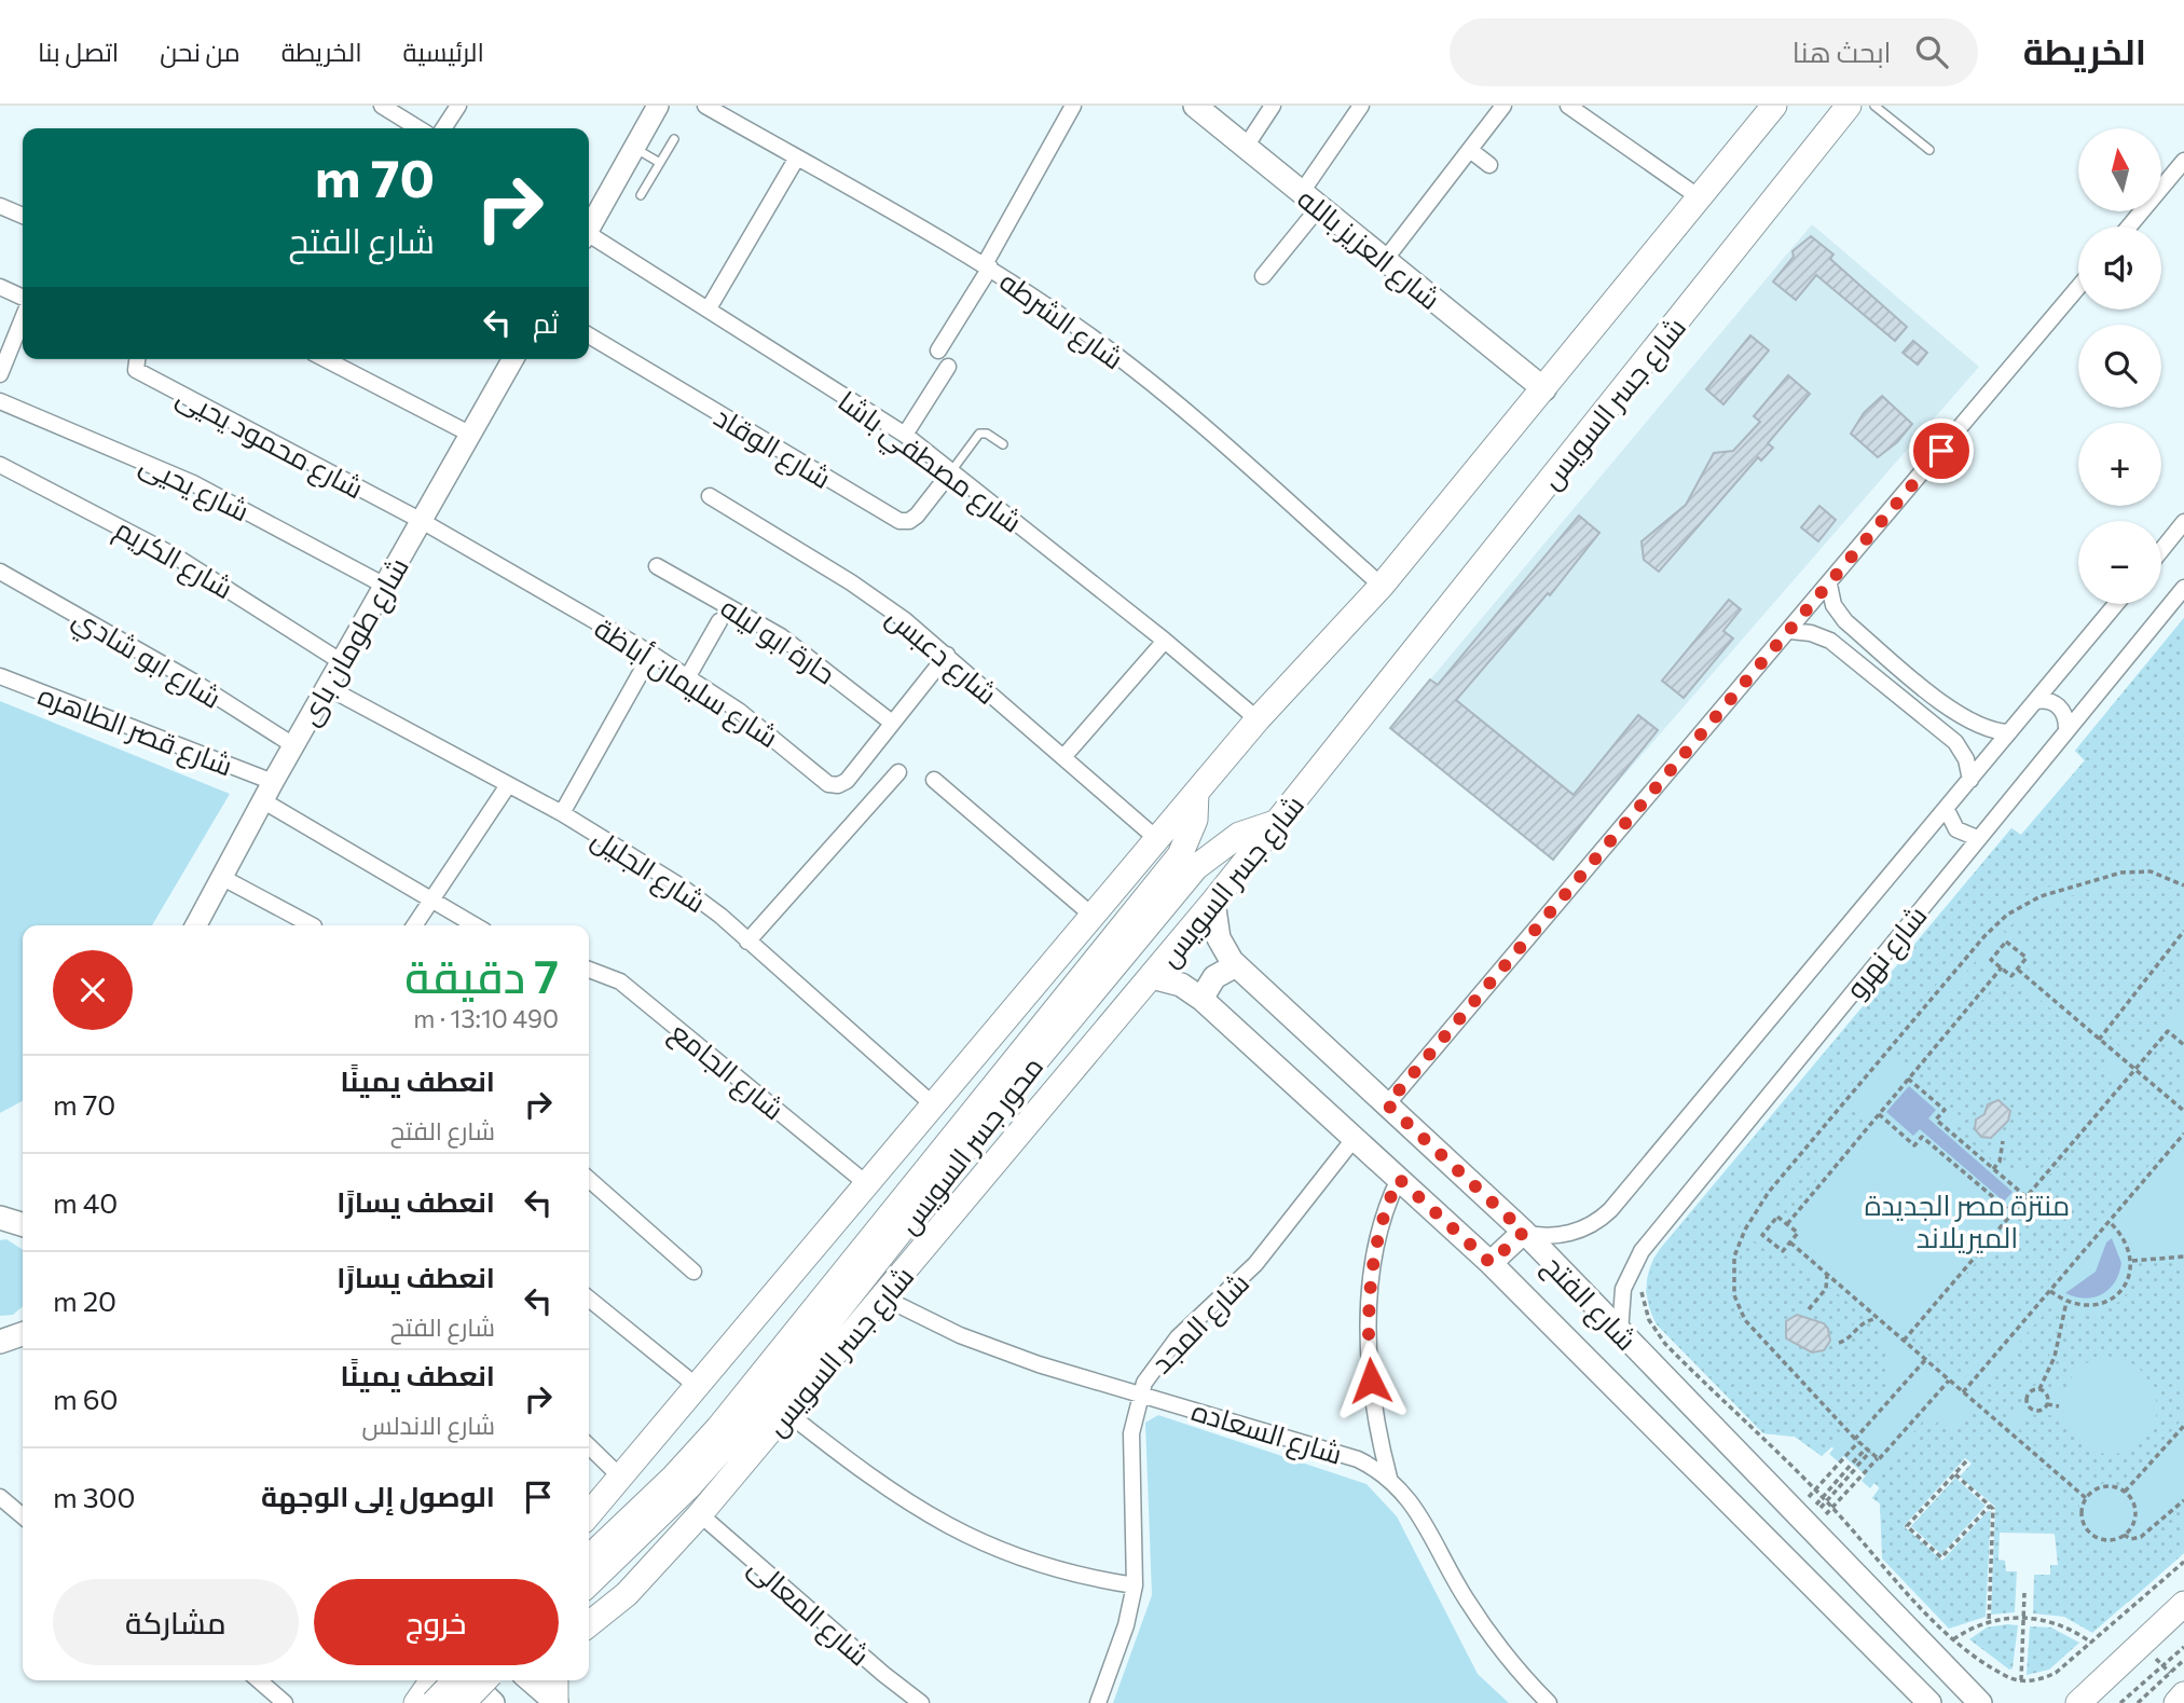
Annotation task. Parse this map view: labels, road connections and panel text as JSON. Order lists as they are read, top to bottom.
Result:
{
  "streets": {
    "main road": [
      "شارع العزيز بالله",
      "شارع جسر السويس",
      "محور جسر السويس",
      "شارع الفتح"
    ],
    "street": [
      "شارع الشرطه",
      "شارع محمود يحيى",
      "شارع الوقاد",
      "شارع مصطفي باشا",
      "شارع يحيى",
      "شارع الكريم",
      "حارة ابو ليله",
      "شارع طومان باى",
      "شارع دعبس",
      "شارع ابو شادي",
      "شارع سليمان أباظة",
      "شارع قصر الطاهره",
      "شارع الجليل",
      "شارع نهرو",
      "شارع الجامع",
      "شارع المجد",
      "شارع السعاده",
      "شارع المعالى"
    ]
  },
  "crossings": [
    ["شارع جسر السويس", "محور جسر السويس"],
    ["شارع جسر السويس", "شارع الفتح"],
    ["شارع جسر السويس", "شارع السعاده"],
    ["شارع جسر السويس", "شارع المعالى"],
    ["شارع محمود يحيى", "شارع طومان باى"],
    ["شارع محمود يحيى", "شارع سليمان أباظة"],
    ["شارع الوقاد", "شارع مصطفي باشا"],
    ["شارع يحيى", "شارع طومان باى"],
    ["شارع الكريم", "شارع طومان باى"],
    ["حارة ابو ليله", "شارع سليمان أباظة"],
    ["شارع طومان باى", "شارع ابو شادي"],
    ["شارع طومان باى", "شارع سليمان أباظة"],
    ["شارع طومان باى", "شارع قصر الطاهره"],
    ["شارع طومان باى", "شارع الجليل"],
    ["شارع دعبس", "شارع سليمان أباظة"],
    ["شارع نهرو", "شارع الفتح"],
    ["شارع الفتح", "شارع المجد"],
    ["شارع المجد", "شارع السعاده"]
  ],
  "parks": ["منتزة مصر الجديدة الميريلاند"],
  "north": "top",
  "page": {
    "header": "الخريطة",
    "search": "ابحث هنا",
    "nav": [
      "الرئيسية",
      "الخريطة",
      "من نحن",
      "اتصل بنا"
    ],
    "map_buttons": ["+", "−"],
    "turn": ["70 m", "شارع الفتح"],
    "then": "ثم",
    "heading": ["7 دقيقة", "490 m · 13:10"],
    "list": [
      {
        "name": "انعطف يمينًا",
        "note": "شارع الفتح",
        "value": "70 m"
      },
      {
        "name": "انعطف يسارًا",
        "value": "40 m"
      },
      {
        "name": "انعطف يسارًا",
        "note": "شارع الفتح",
        "value": "20 m"
      },
      {
        "name": "انعطف يمينًا",
        "note": "شارع الاندلس",
        "value": "60 m"
      },
      {
        "name": "الوصول إلى الوجهة",
        "value": "300 m"
      }
    ],
    "buttons": ["خروج", "مشاركة"]
  }
}
